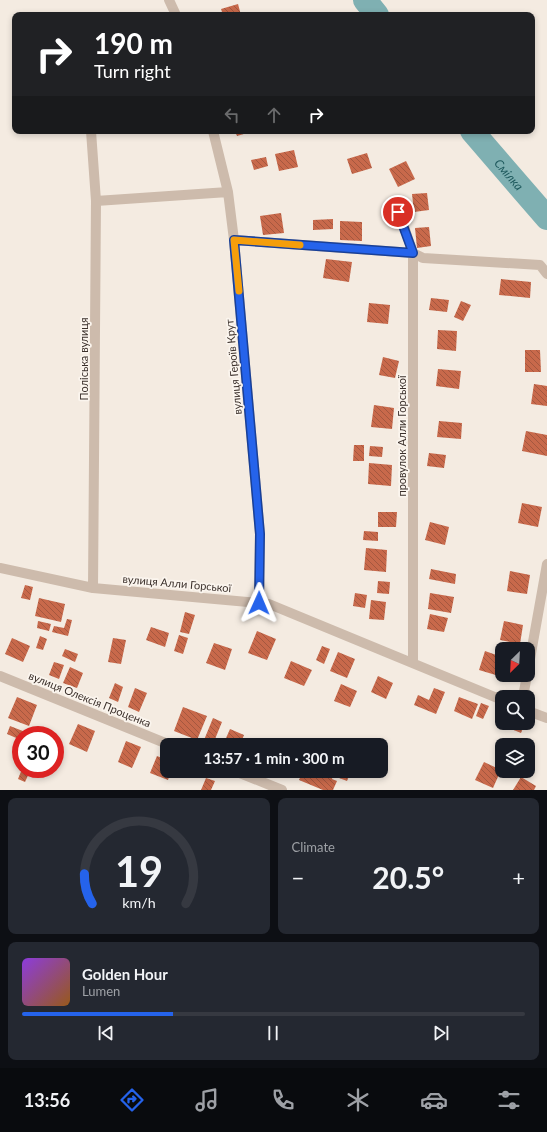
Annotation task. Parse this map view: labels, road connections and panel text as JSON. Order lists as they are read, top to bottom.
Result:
{
  "streets": {
    "street": [
      "Поліська вулиця",
      "вулиця Героїв Крут",
      "провулок Алли Горської",
      "вулиця Алли Горської",
      "вулиця Олексія Проценка"
    ]
  },
  "crossings": [
    ["Поліська вулиця", "вулиця Алли Горської"],
    ["вулиця Героїв Крут", "вулиця Алли Горської"],
    ["провулок Алли Горської", "вулиця Алли Горської"]
  ],
  "water": ["Смілка"],
  "north": "bottom left",
  "page": {
    "turn": ["190 m", "Turn right"],
    "limit": "30",
    "trip": "13:57 · 1 min · 300 m",
    "tile": "Climate",
    "heat": ["−", "20.5°", "+"],
    "song": ["Golden Hour", "Lumen"],
    "tabs": "13:56",
    "gauge": ["19", "km/h"]
  }
}
